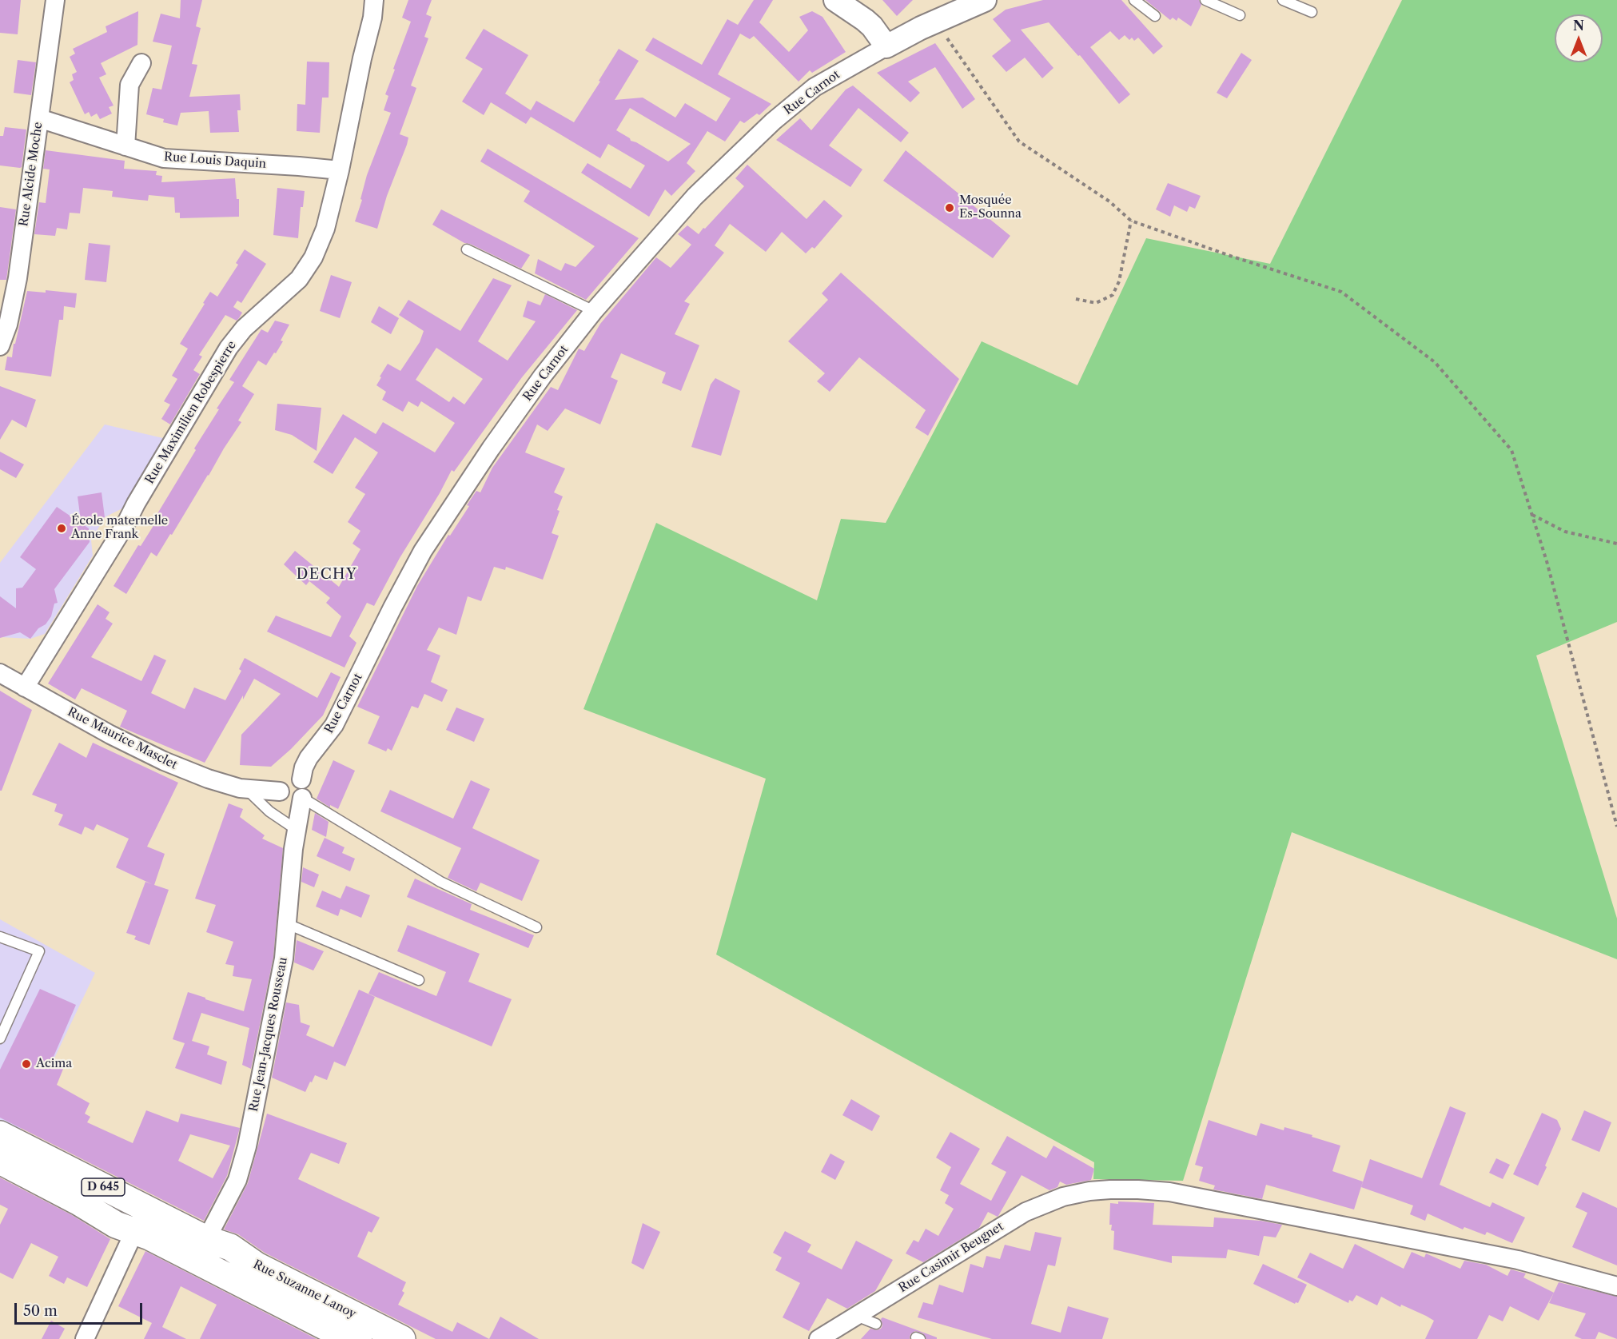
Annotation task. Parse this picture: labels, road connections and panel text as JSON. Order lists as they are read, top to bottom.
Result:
{
  "streets": {
    "main road": ["D 645", "Rue Suzanne Lanoy"],
    "street": [
      "Rue Carnot",
      "Rue Louis Daquin",
      "Rue Alcide Moche",
      "Rue Maximilien Robespierre",
      "Rue Maurice Masclet",
      "Rue Jean-Jacques Rousseau",
      "Rue Casimir Beugnet"
    ]
  },
  "crossings": [
    ["Rue Carnot", "Rue Maurice Masclet"],
    ["Rue Carnot", "Rue Jean-Jacques Rousseau"],
    ["Rue Louis Daquin", "Rue Alcide Moche"],
    ["Rue Louis Daquin", "Rue Maximilien Robespierre"],
    ["Rue Maximilien Robespierre", "Rue Maurice Masclet"],
    ["Rue Maurice Masclet", "Rue Jean-Jacques Rousseau"],
    ["Rue Jean-Jacques Rousseau", "D 645"],
    ["Rue Jean-Jacques Rousseau", "Rue Suzanne Lanoy"],
    ["D 645", "Rue Suzanne Lanoy"]
  ],
  "districts": ["DECHY"],
  "places": ["Mosquée Es-Sounna", "École maternelle Anne Frank", "Acima"],
  "scale_bar": "50 m",
  "north": "top"
}
